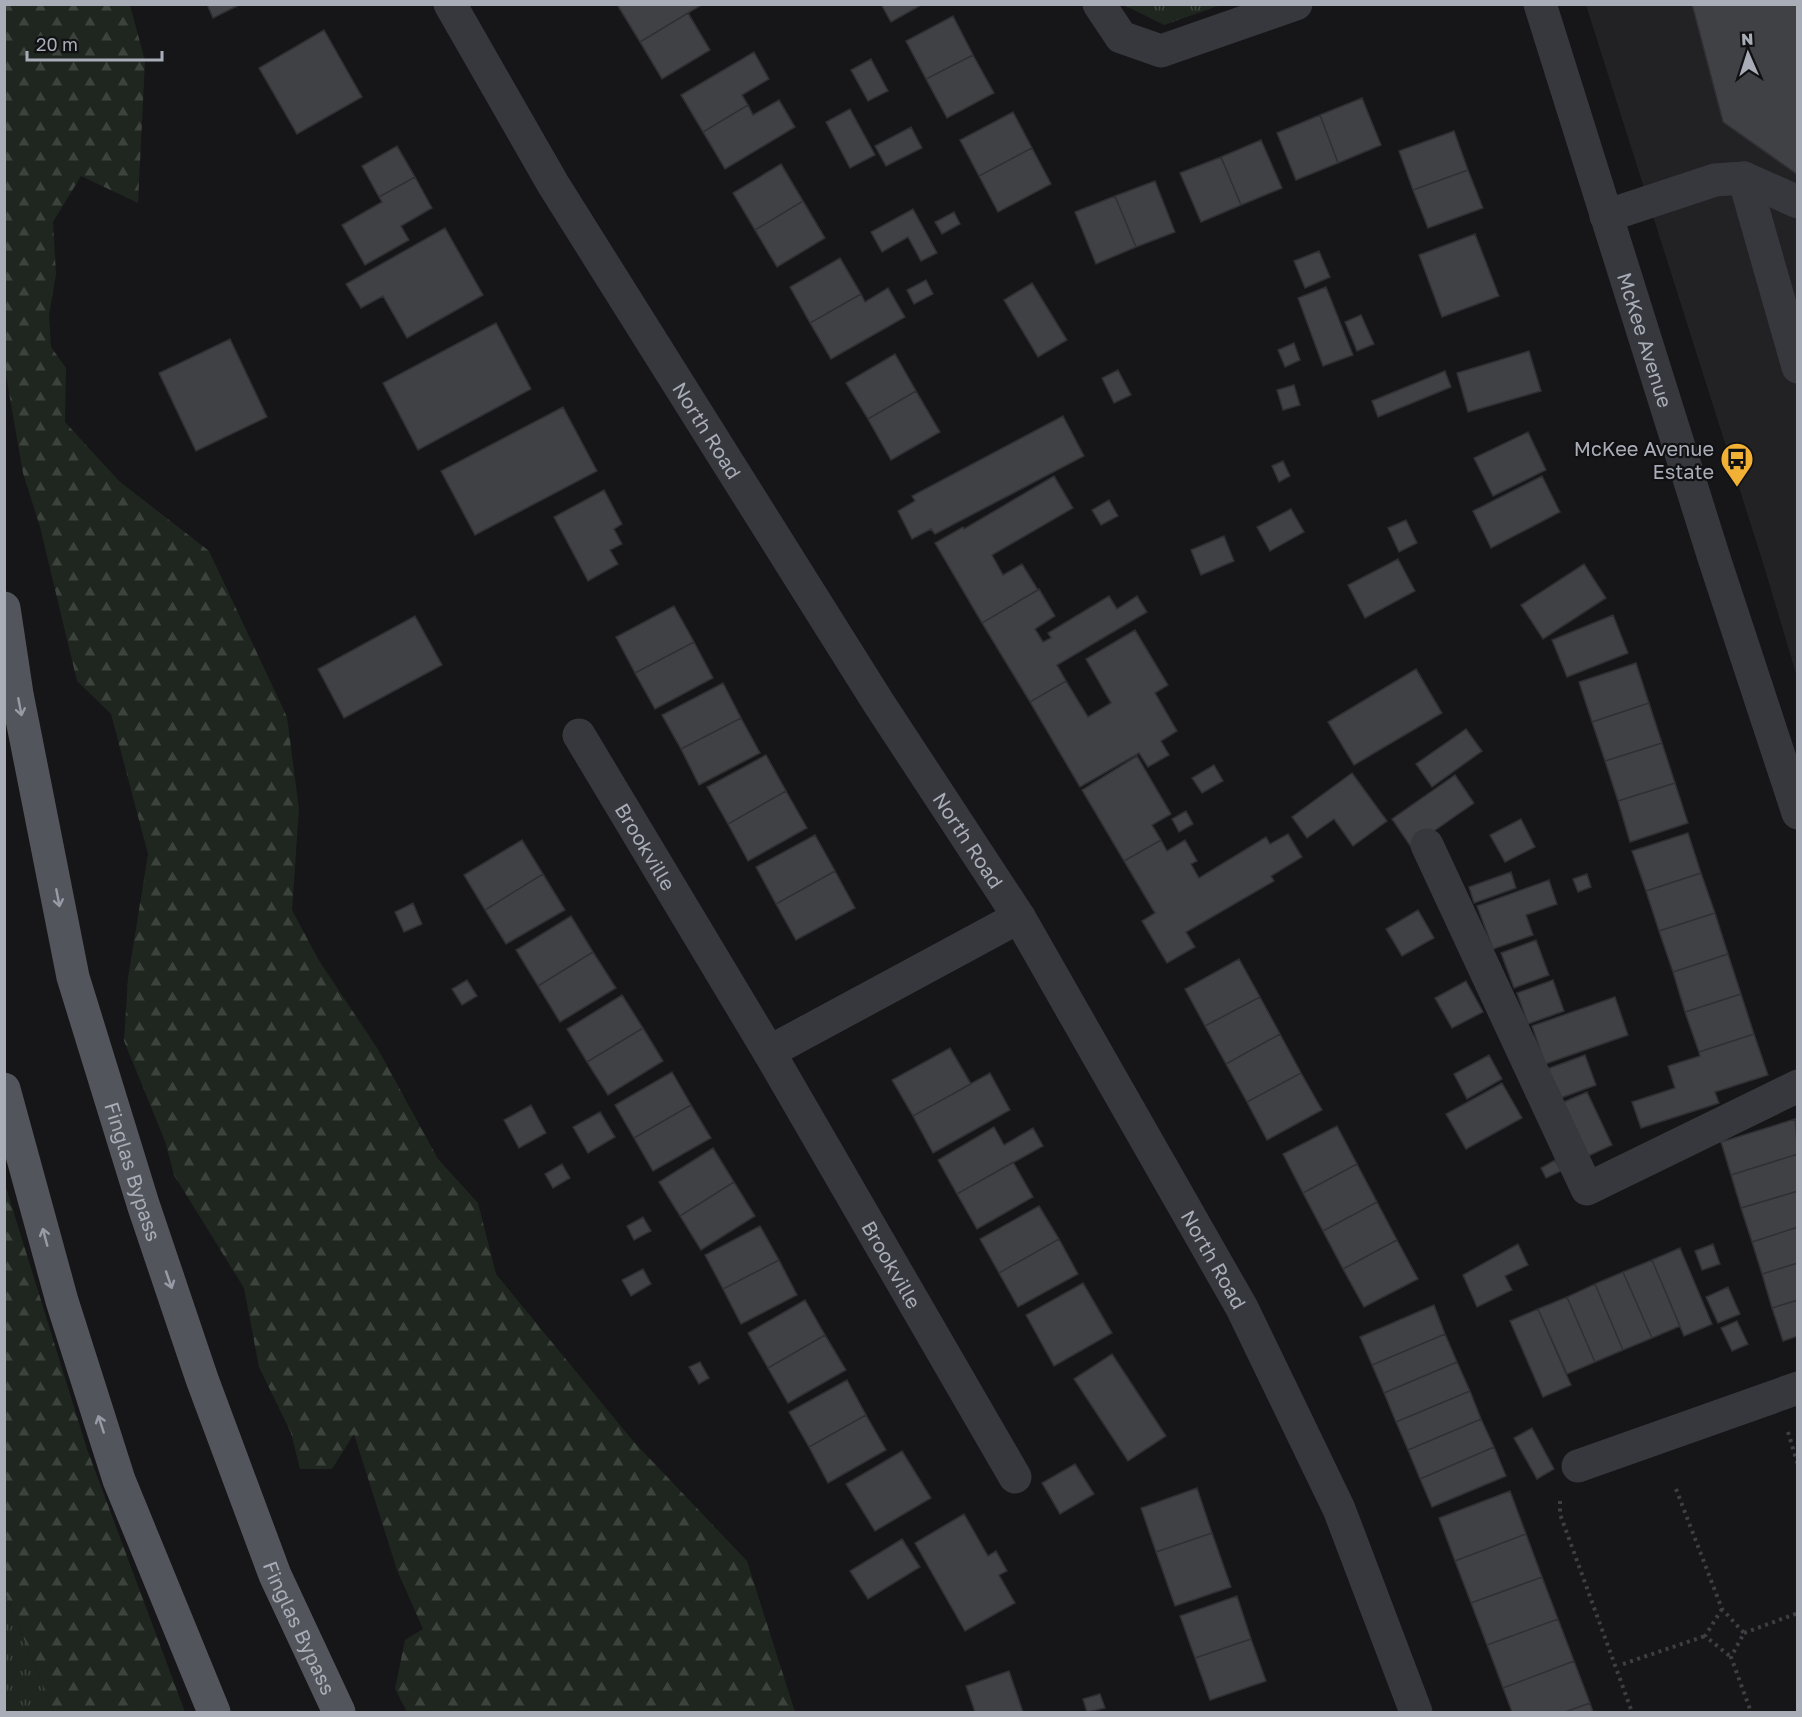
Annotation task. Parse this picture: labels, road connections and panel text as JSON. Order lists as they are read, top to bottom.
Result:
{
  "streets": {
    "main road": ["Finglas Bypass"],
    "street": ["McKee Avenue", "North Road", "Brookville"]
  },
  "places": {
    "bus stop": ["McKee Avenue Estate"]
  },
  "scale_bar": "20 m",
  "north": "top"
}
